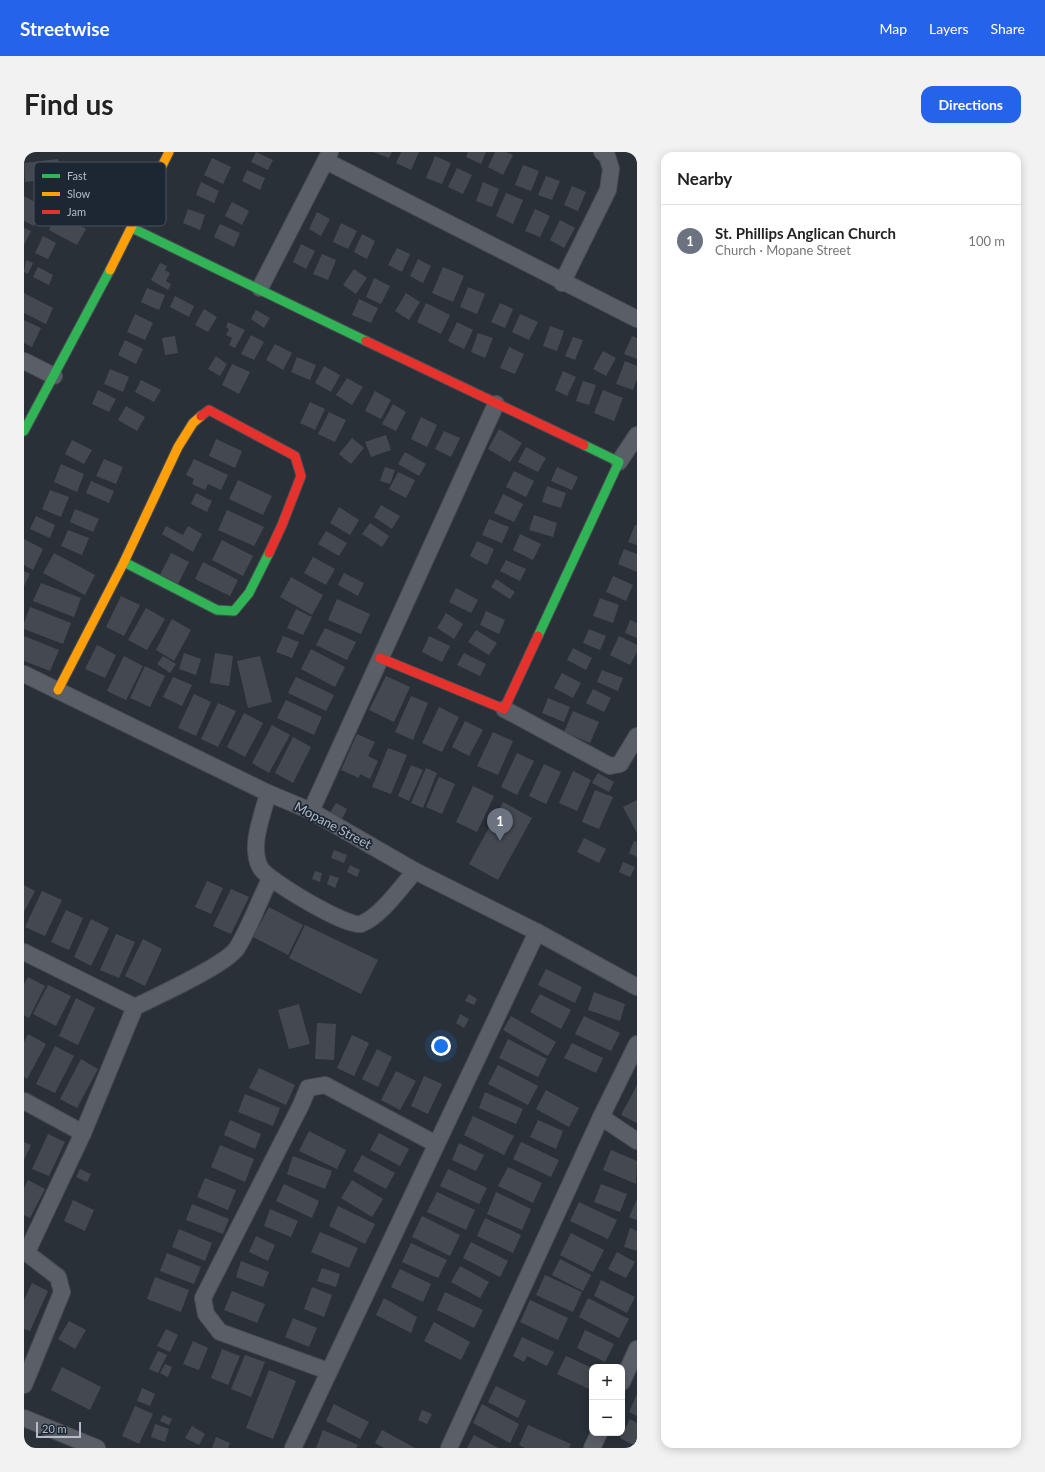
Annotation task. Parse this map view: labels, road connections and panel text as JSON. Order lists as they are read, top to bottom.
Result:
{
  "streets": {
    "street": ["Mopane Street"]
  },
  "legend": ["Fast", "Slow", "Jam"],
  "scale_bar": "20 m",
  "page": {
    "header": "Streetwise",
    "nav": ["Map", "Layers", "Share"],
    "buttons": "Directions",
    "title": "Find us",
    "heading": "Nearby",
    "list": [
      {
        "mark": "1",
        "name": "St. Phillips Anglican Church",
        "note": "Church · Mopane Street",
        "value": "100 m"
      }
    ],
    "pins": "1",
    "map_buttons": ["+", "−"],
    "scale": "20 m"
  }
}
